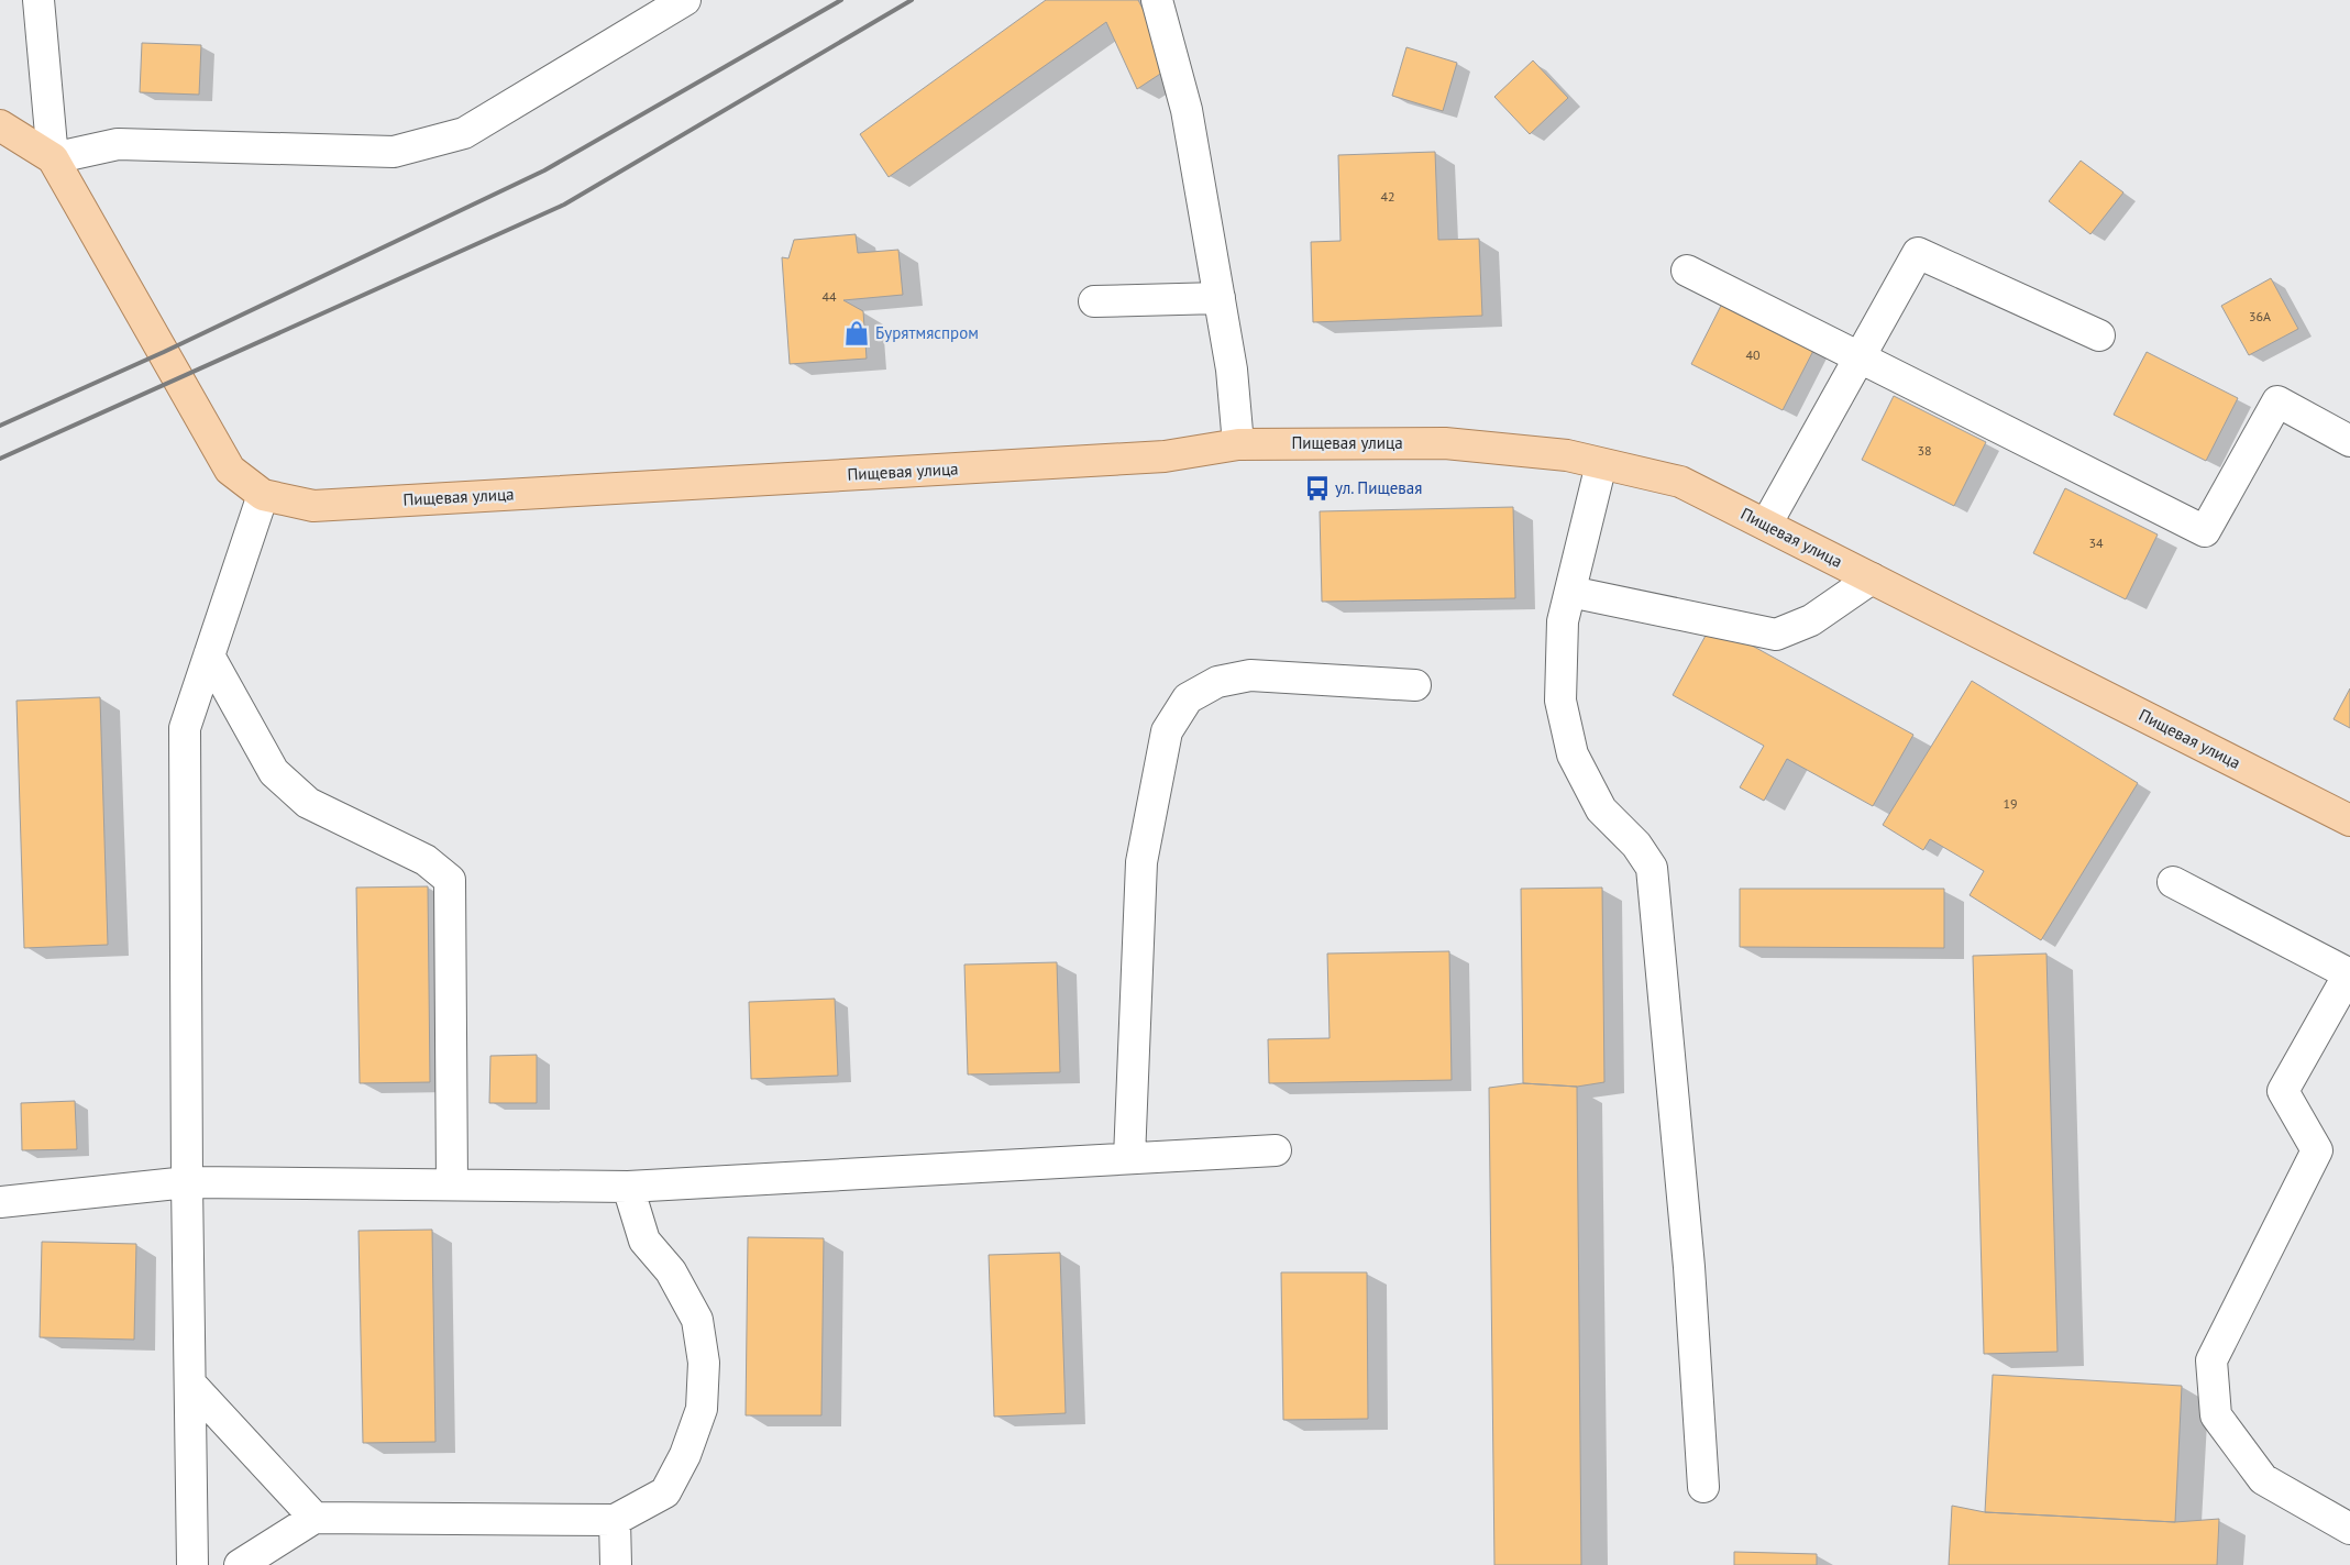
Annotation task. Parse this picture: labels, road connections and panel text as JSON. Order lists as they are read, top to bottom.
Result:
{
  "streets": {
    "main road": ["Пищевая улица"]
  },
  "places": {
    "shop": ["Бурятмяспром"],
    "bus stop": ["ул. Пищевая"]
  },
  "house_numbers": [
    "42",
    "44",
    "36А",
    "40",
    "38",
    "34",
    "19"
  ]
}
